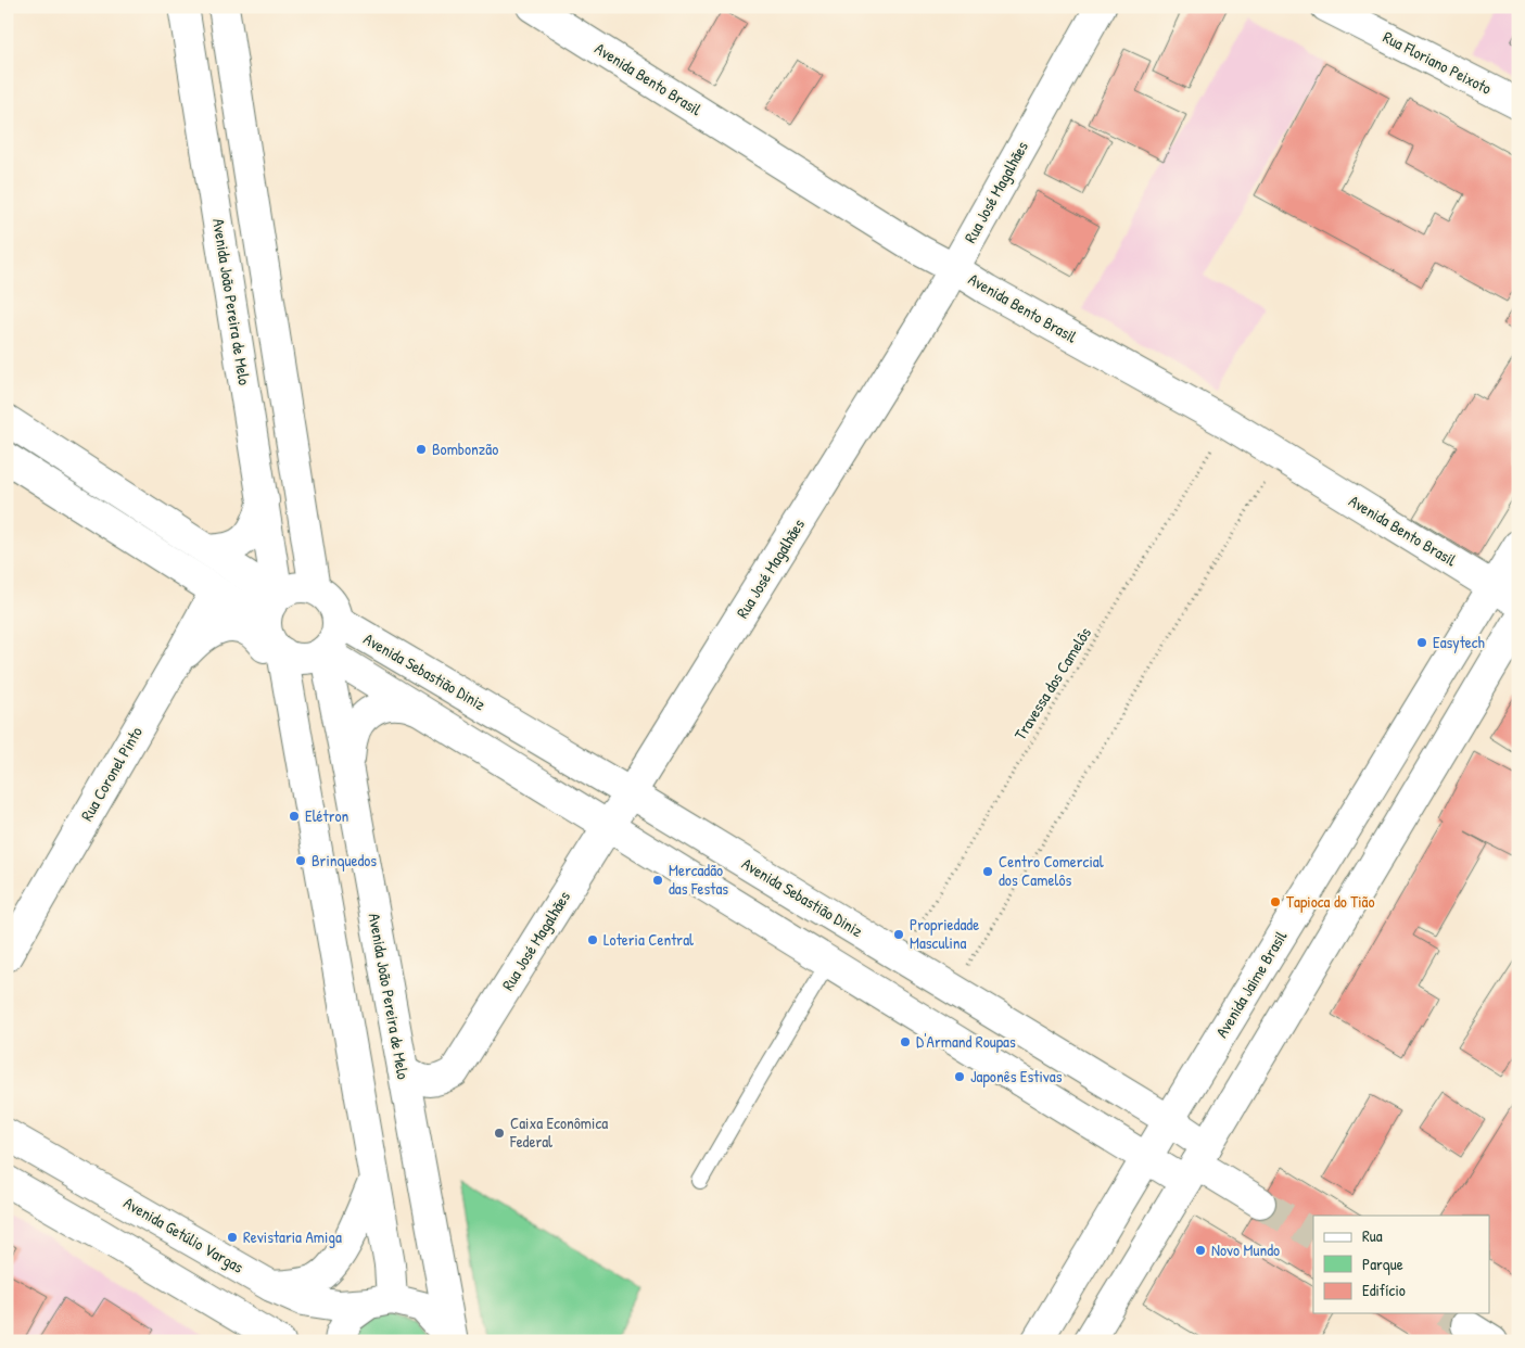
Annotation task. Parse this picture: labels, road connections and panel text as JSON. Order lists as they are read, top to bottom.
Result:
{
  "streets": {
    "street": [
      "Rua Floriano Peixoto",
      "Avenida Bento Brasil",
      "Rua José Magalhães",
      "Avenida João Pereira de Melo",
      "Avenida Sebastião Diniz",
      "Rua Coronel Pinto",
      "Avenida Jaime Brasil",
      "Avenida Getúlio Vargas"
    ],
    "path": ["Travessa dos Camelôs"]
  },
  "crossings": [
    ["Avenida Bento Brasil", "Rua José Magalhães"],
    ["Avenida Bento Brasil", "Travessa dos Camelôs"],
    ["Avenida Bento Brasil", "Avenida Jaime Brasil"],
    ["Rua José Magalhães", "Avenida João Pereira de Melo"],
    ["Rua José Magalhães", "Avenida Sebastião Diniz"],
    ["Avenida João Pereira de Melo", "Avenida Sebastião Diniz"],
    ["Avenida Sebastião Diniz", "Travessa dos Camelôs"],
    ["Avenida Sebastião Diniz", "Avenida Jaime Brasil"]
  ],
  "places": [
    "Bombonzão",
    "Easytech",
    "Elétron",
    "Brinquedos",
    "Centro Comercial dos Camelôs",
    "Mercadão das Festas",
    "Tapioca do Tião",
    "Propriedade Masculina",
    "Loteria Central",
    "D'Armand Roupas",
    "Japonês Estivas",
    "Caixa Econômica Federal",
    "Revistaria Amiga",
    "Novo Mundo"
  ],
  "legend": ["Rua", "Parque", "Edifício"]
}
